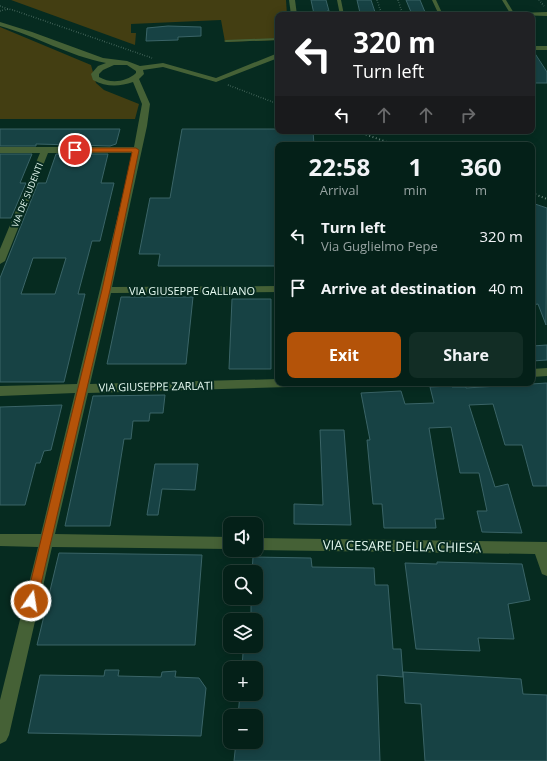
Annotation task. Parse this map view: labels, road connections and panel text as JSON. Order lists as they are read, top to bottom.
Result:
{
  "streets": {
    "street": [
      "VIA DE’ SUDENTI",
      "VIA GIUSEPPE GALLIANO",
      "VIA GIUSEPPE ZARLATI",
      "VIA CESARE DELLA CHIESA"
    ]
  },
  "page": {
    "turn": ["320 m", "Turn left"],
    "eta": [
      "22:58",
      "Arrival",
      "1",
      "min",
      "360",
      "m"
    ],
    "list": [
      {
        "name": "Turn left",
        "note": "Via Guglielmo Pepe",
        "value": "320 m"
      },
      {
        "name": "Arrive at destination",
        "value": "40 m"
      }
    ],
    "buttons": ["Exit", "Share"],
    "map_buttons": ["+", "−"]
  }
}
